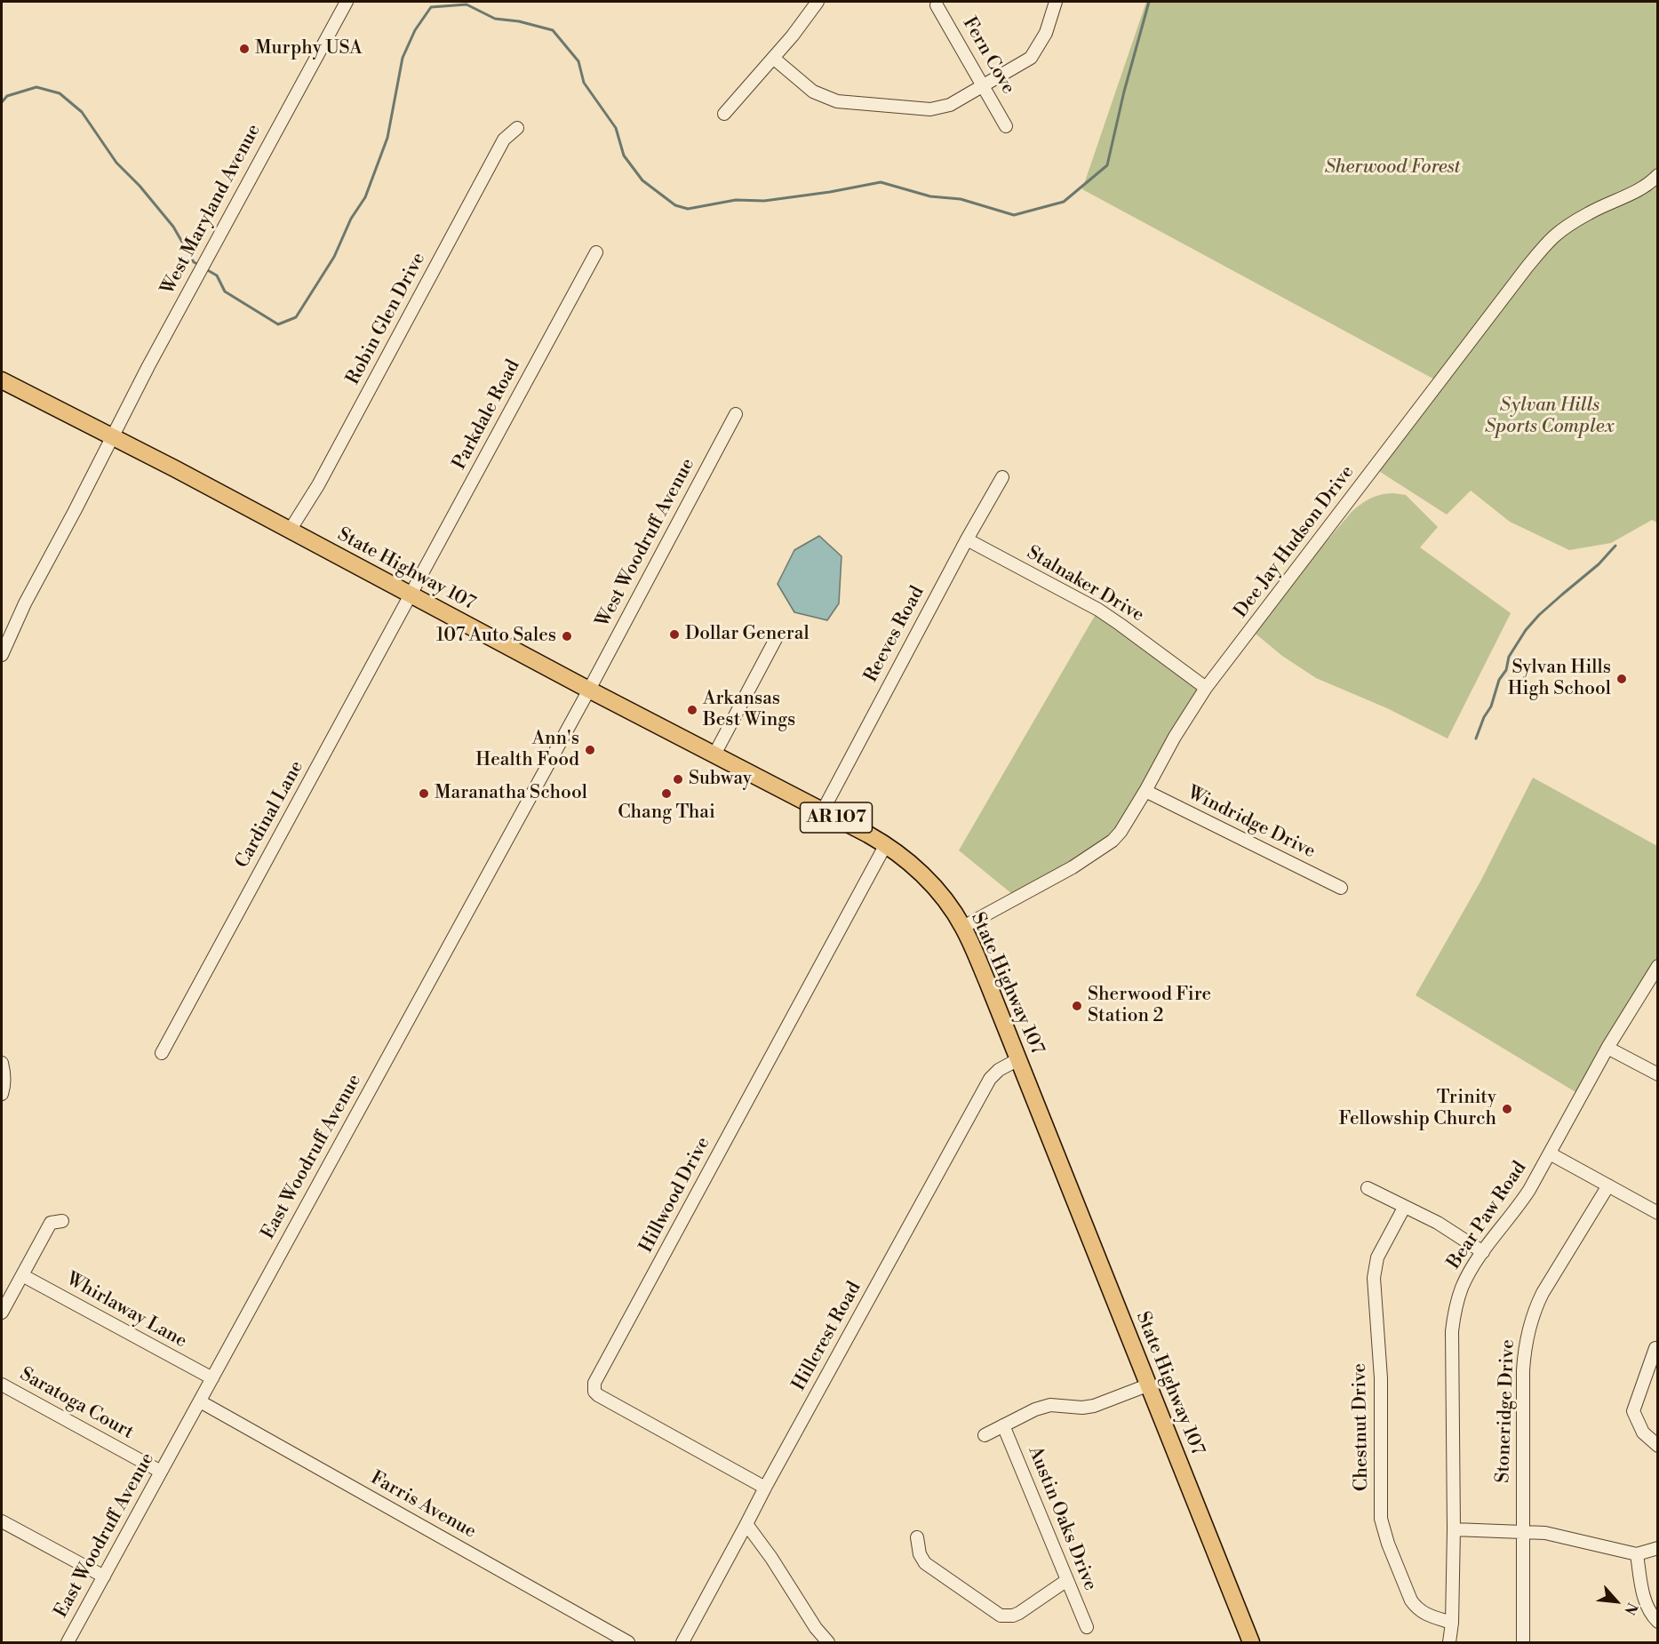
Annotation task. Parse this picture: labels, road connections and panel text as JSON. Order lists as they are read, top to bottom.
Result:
{
  "streets": {
    "main road": ["State Highway 107", "AR 107"],
    "street": [
      "Fern Cove",
      "West Maryland Avenue",
      "Robin Glen Drive",
      "Parkdale Road",
      "Dee Jay Hudson Drive",
      "West Woodruff Avenue",
      "Stalnaker Drive",
      "Reeves Road",
      "Cardinal Lane",
      "Windridge Drive",
      "East Woodruff Avenue",
      "Hillwood Drive",
      "Bear Paw Road",
      "Whirlaway Lane",
      "Hillcrest Road",
      "Saratoga Court",
      "Stoneridge Drive",
      "Chestnut Drive",
      "Farris Avenue",
      "Austin Oaks Drive"
    ]
  },
  "crossings": [
    ["West Maryland Avenue", "State Highway 107"],
    ["Robin Glen Drive", "State Highway 107"],
    ["Parkdale Road", "State Highway 107"],
    ["Parkdale Road", "Cardinal Lane"],
    ["Dee Jay Hudson Drive", "State Highway 107"],
    ["Dee Jay Hudson Drive", "Stalnaker Drive"],
    ["Dee Jay Hudson Drive", "Windridge Drive"],
    ["West Woodruff Avenue", "State Highway 107"],
    ["West Woodruff Avenue", "East Woodruff Avenue"],
    ["State Highway 107", "Reeves Road"],
    ["State Highway 107", "Cardinal Lane"],
    ["State Highway 107", "East Woodruff Avenue"],
    ["State Highway 107", "Hillwood Drive"],
    ["State Highway 107", "Hillcrest Road"],
    ["Stalnaker Drive", "Reeves Road"],
    ["East Woodruff Avenue", "Whirlaway Lane"],
    ["East Woodruff Avenue", "Saratoga Court"],
    ["East Woodruff Avenue", "Farris Avenue"],
    ["Hillwood Drive", "Hillcrest Road"],
    ["Bear Paw Road", "Chestnut Drive"]
  ],
  "parks": ["Sherwood Forest", "Sylvan Hills Sports Complex"],
  "places": [
    "Murphy USA",
    "Dollar General",
    "107 Auto Sales",
    "Sylvan Hills High School",
    "Arkansas Best Wings",
    "Ann's Health Food",
    "Subway",
    "Maranatha School",
    "Chang Thai",
    "Sherwood Fire Station 2",
    "Trinity Fellowship Church"
  ],
  "north": "bottom right"
}
